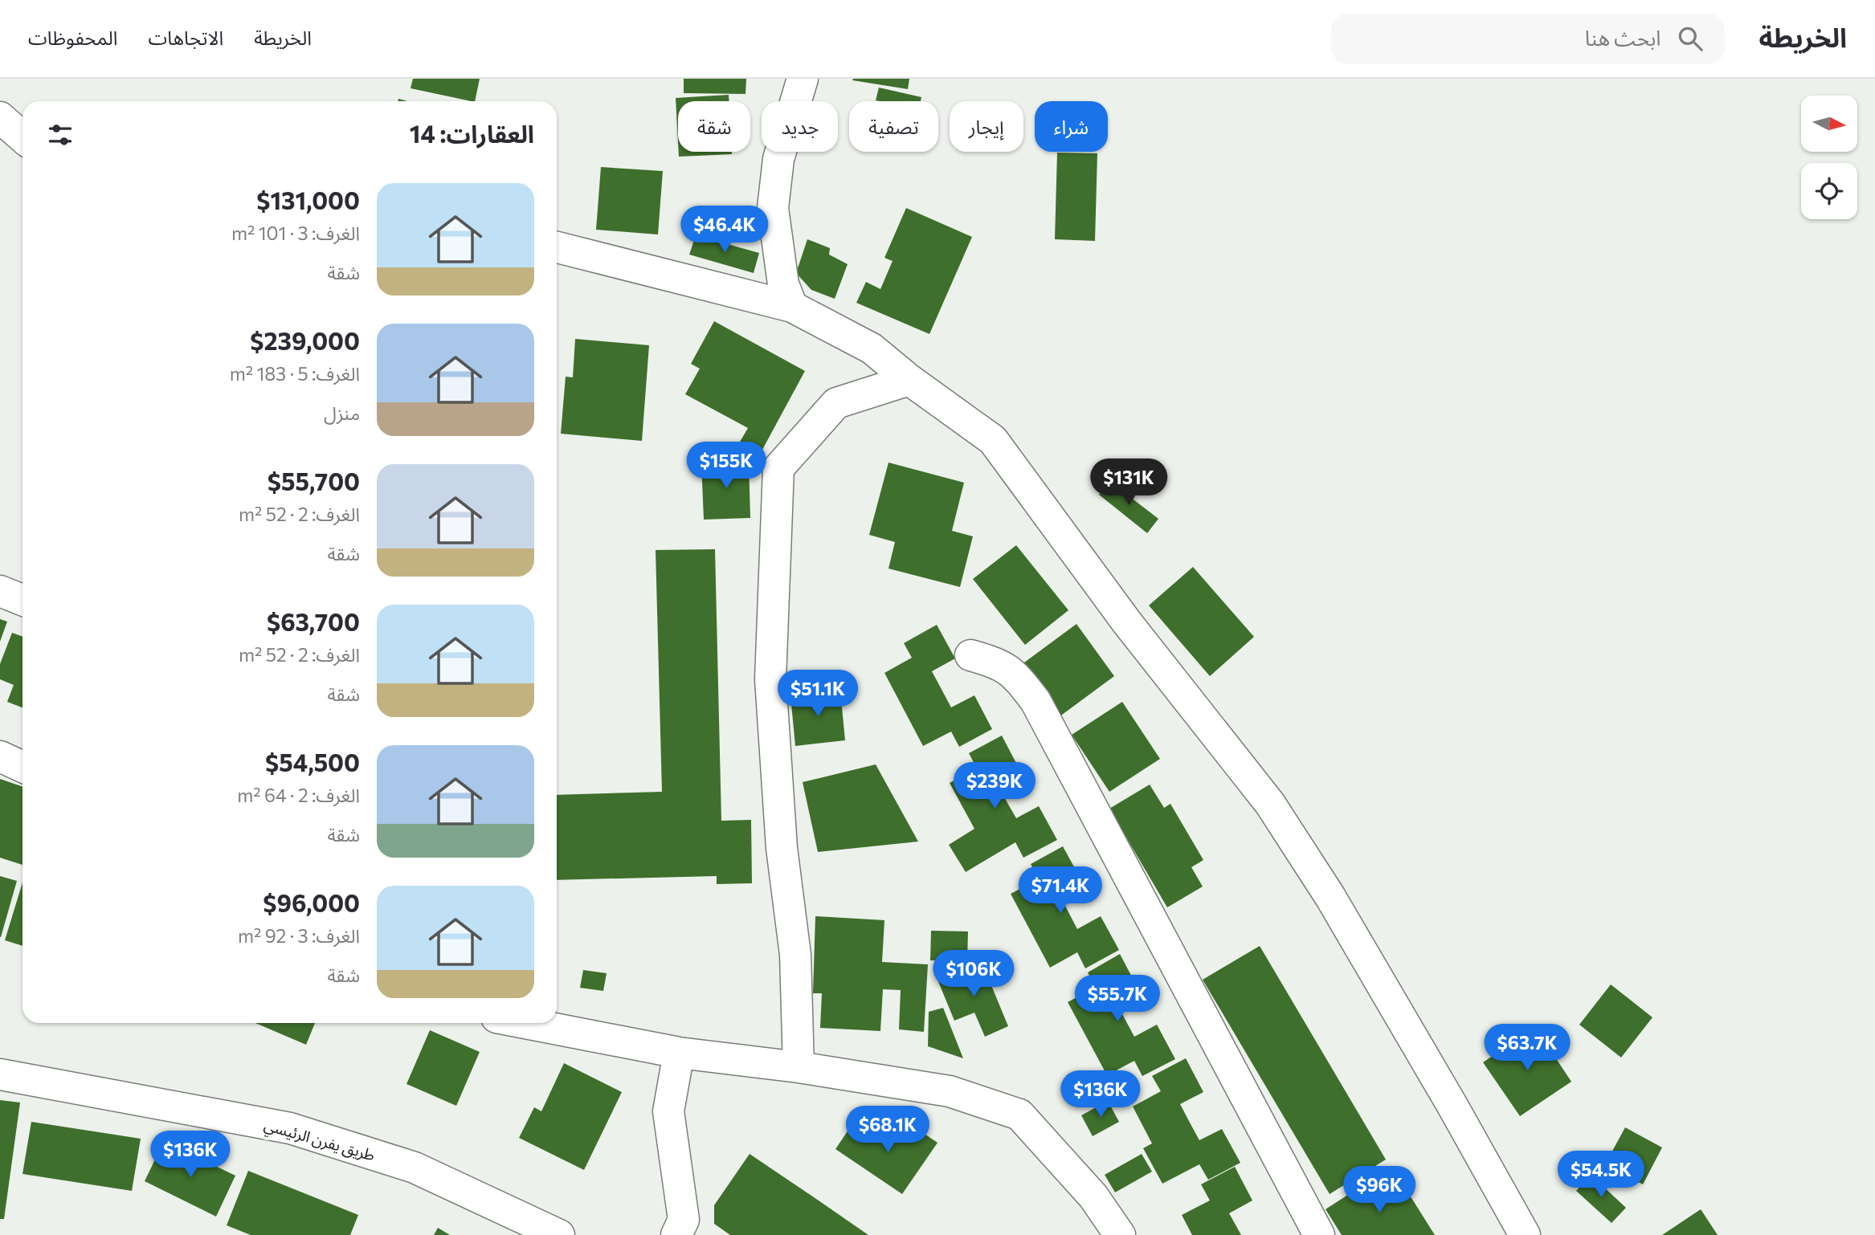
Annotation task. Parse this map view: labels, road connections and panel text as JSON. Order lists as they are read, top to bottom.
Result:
{
  "streets": {
    "street": ["طريق يفرن الرئيسي"]
  },
  "north": "right",
  "page": {
    "header": "الخريطة",
    "search": "ابحث هنا",
    "nav": ["الخريطة", "الاتجاهات", "المحفوظات"],
    "chip": [
      "شراء",
      "إيجار",
      "تصفية",
      "جديد",
      "شقة"
    ],
    "heading": "العقارات: 14",
    "list": [
      {
        "name": "$131,000",
        "note": "الغرف: 3 · 101 m² · شقة"
      },
      {
        "name": "$239,000",
        "note": "الغرف: 5 · 183 m² · منزل"
      },
      {
        "name": "$55,700",
        "note": "الغرف: 2 · 52 m² · شقة"
      },
      {
        "name": "$63,700",
        "note": "الغرف: 2 · 52 m² · شقة"
      },
      {
        "name": "$54,500",
        "note": "الغرف: 2 · 64 m² · شقة"
      },
      {
        "name": "$96,000",
        "note": "الغرف: 3 · 92 m² · شقة"
      }
    ],
    "price": [
      "$46.4K",
      "$155K",
      "$131K",
      "$51.1K",
      "$239K",
      "$71.4K",
      "$106K",
      "$55.7K",
      "$63.7K",
      "$136K",
      "$68.1K",
      "$136K",
      "$54.5K",
      "$96K"
    ]
  }
}
